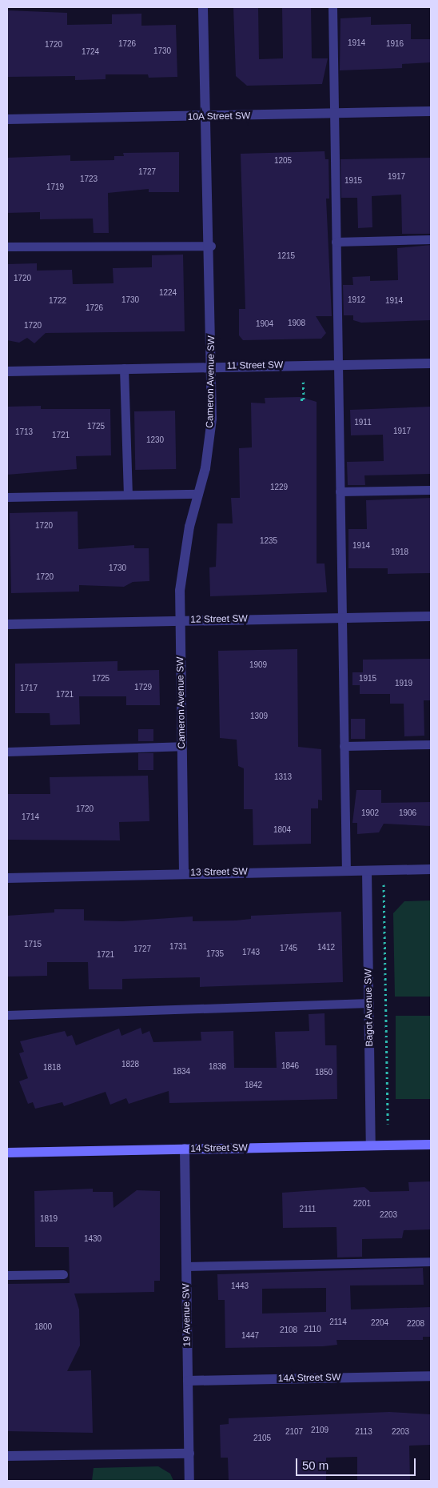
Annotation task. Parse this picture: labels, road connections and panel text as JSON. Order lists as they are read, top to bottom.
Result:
{
  "streets": {
    "main road": ["14 Street SW"],
    "street": [
      "10A Street SW",
      "11 Street SW",
      "Cameron Avenue SW",
      "12 Street SW",
      "13 Street SW",
      "Bagot Avenue SW",
      "19 Avenue SW",
      "14A Street SW"
    ]
  },
  "crossings": [
    ["10A Street SW", "Cameron Avenue SW"],
    ["11 Street SW", "Cameron Avenue SW"],
    ["Cameron Avenue SW", "12 Street SW"],
    ["Cameron Avenue SW", "13 Street SW"],
    ["13 Street SW", "Bagot Avenue SW"],
    ["Bagot Avenue SW", "14 Street SW"],
    ["14 Street SW", "19 Avenue SW"],
    ["19 Avenue SW", "14A Street SW"]
  ],
  "house_numbers": [
    "1914",
    "1726",
    "1916",
    "1720",
    "1730",
    "1724",
    "1205",
    "1727",
    "1917",
    "1723",
    "1915",
    "1719",
    "1215",
    "1720",
    "1224",
    "1730",
    "1912",
    "1722",
    "1914",
    "1726",
    "1908",
    "1904",
    "1720",
    "1911",
    "1725",
    "1917",
    "1713",
    "1721",
    "1230",
    "1229",
    "1720",
    "1235",
    "1914",
    "1918",
    "1730",
    "1720",
    "1909",
    "1725",
    "1915",
    "1919",
    "1729",
    "1717",
    "1721",
    "1309",
    "1313",
    "1720",
    "1902",
    "1906",
    "1714",
    "1804",
    "1715",
    "1731",
    "1412",
    "1745",
    "1727",
    "1743",
    "1735",
    "1721",
    "1828",
    "1846",
    "1838",
    "1818",
    "1834",
    "1850",
    "1842",
    "2201",
    "2111",
    "2203",
    "1819",
    "1430",
    "1443",
    "2114",
    "2204",
    "2208",
    "1800",
    "2110",
    "2108",
    "1447",
    "2109",
    "2107",
    "2113",
    "2203",
    "2105"
  ],
  "scale_bar": "50 m"
}
